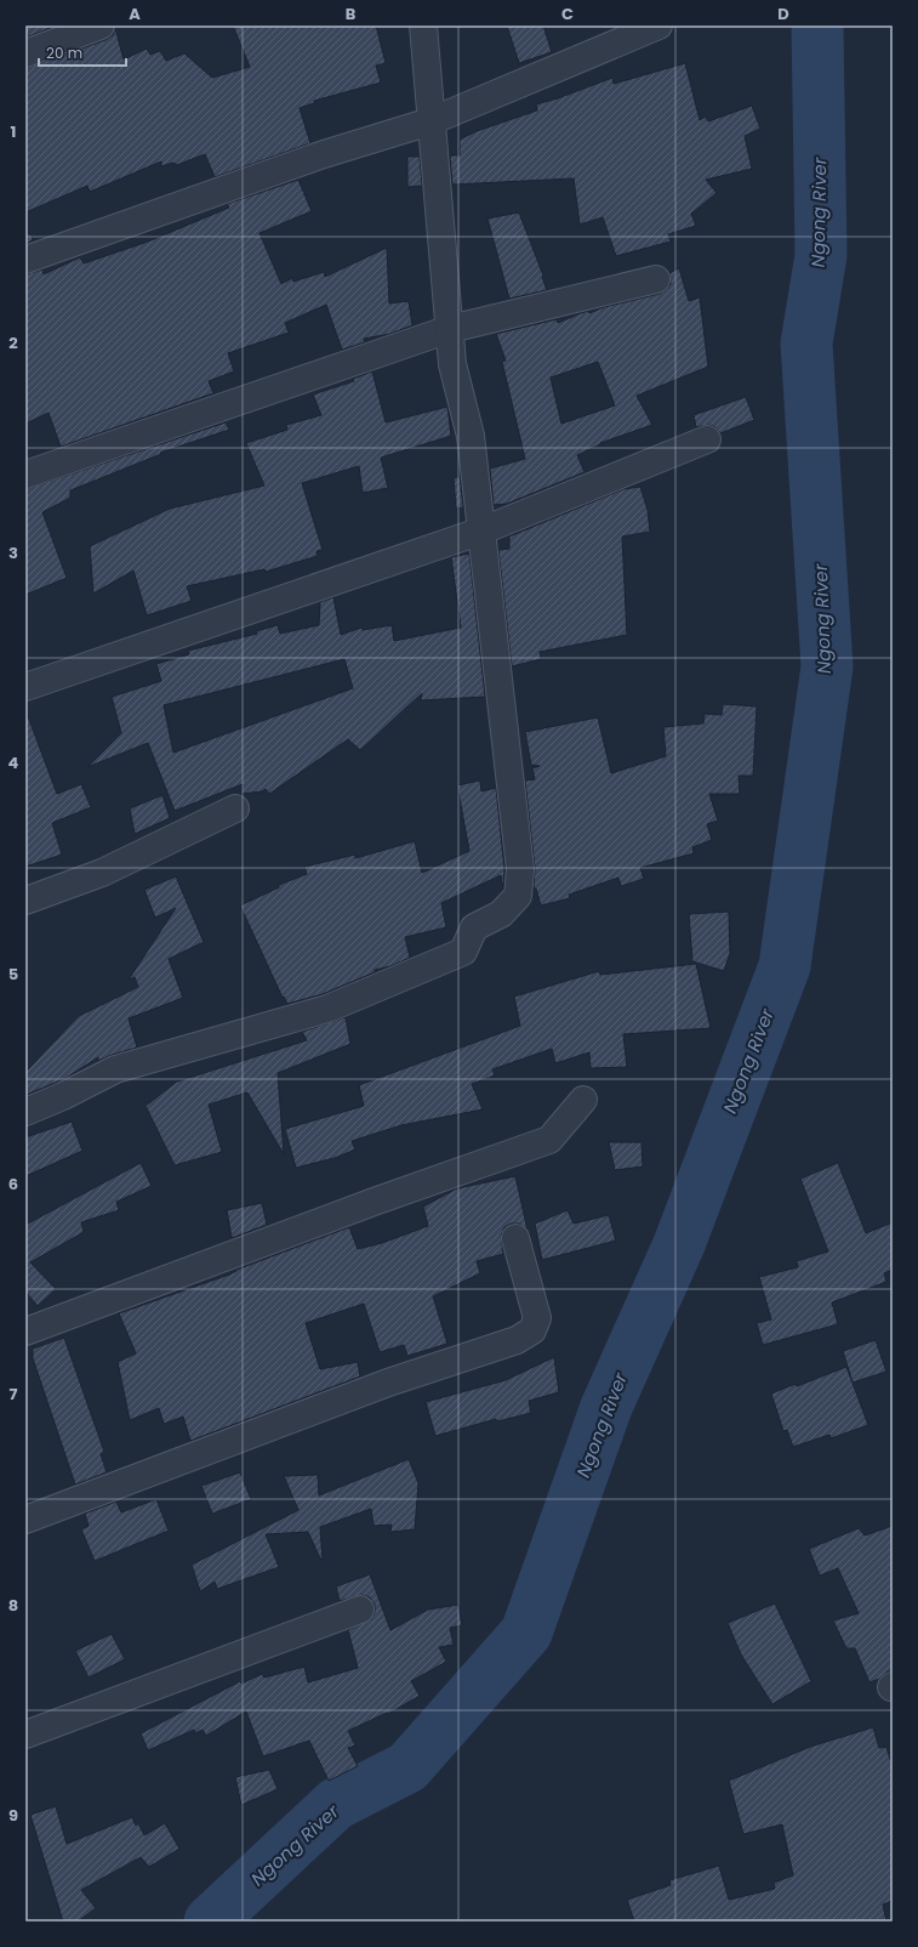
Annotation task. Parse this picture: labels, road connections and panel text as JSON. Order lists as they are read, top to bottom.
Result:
{
  "water": ["Ngong River"],
  "scale_bar": "20 m",
  "grid": {
    "columns": [
      "A",
      "B",
      "C",
      "D"
    ],
    "rows": [
      "1",
      "2",
      "3",
      "4",
      "5",
      "6",
      "7",
      "8",
      "9"
    ]
  }
}
